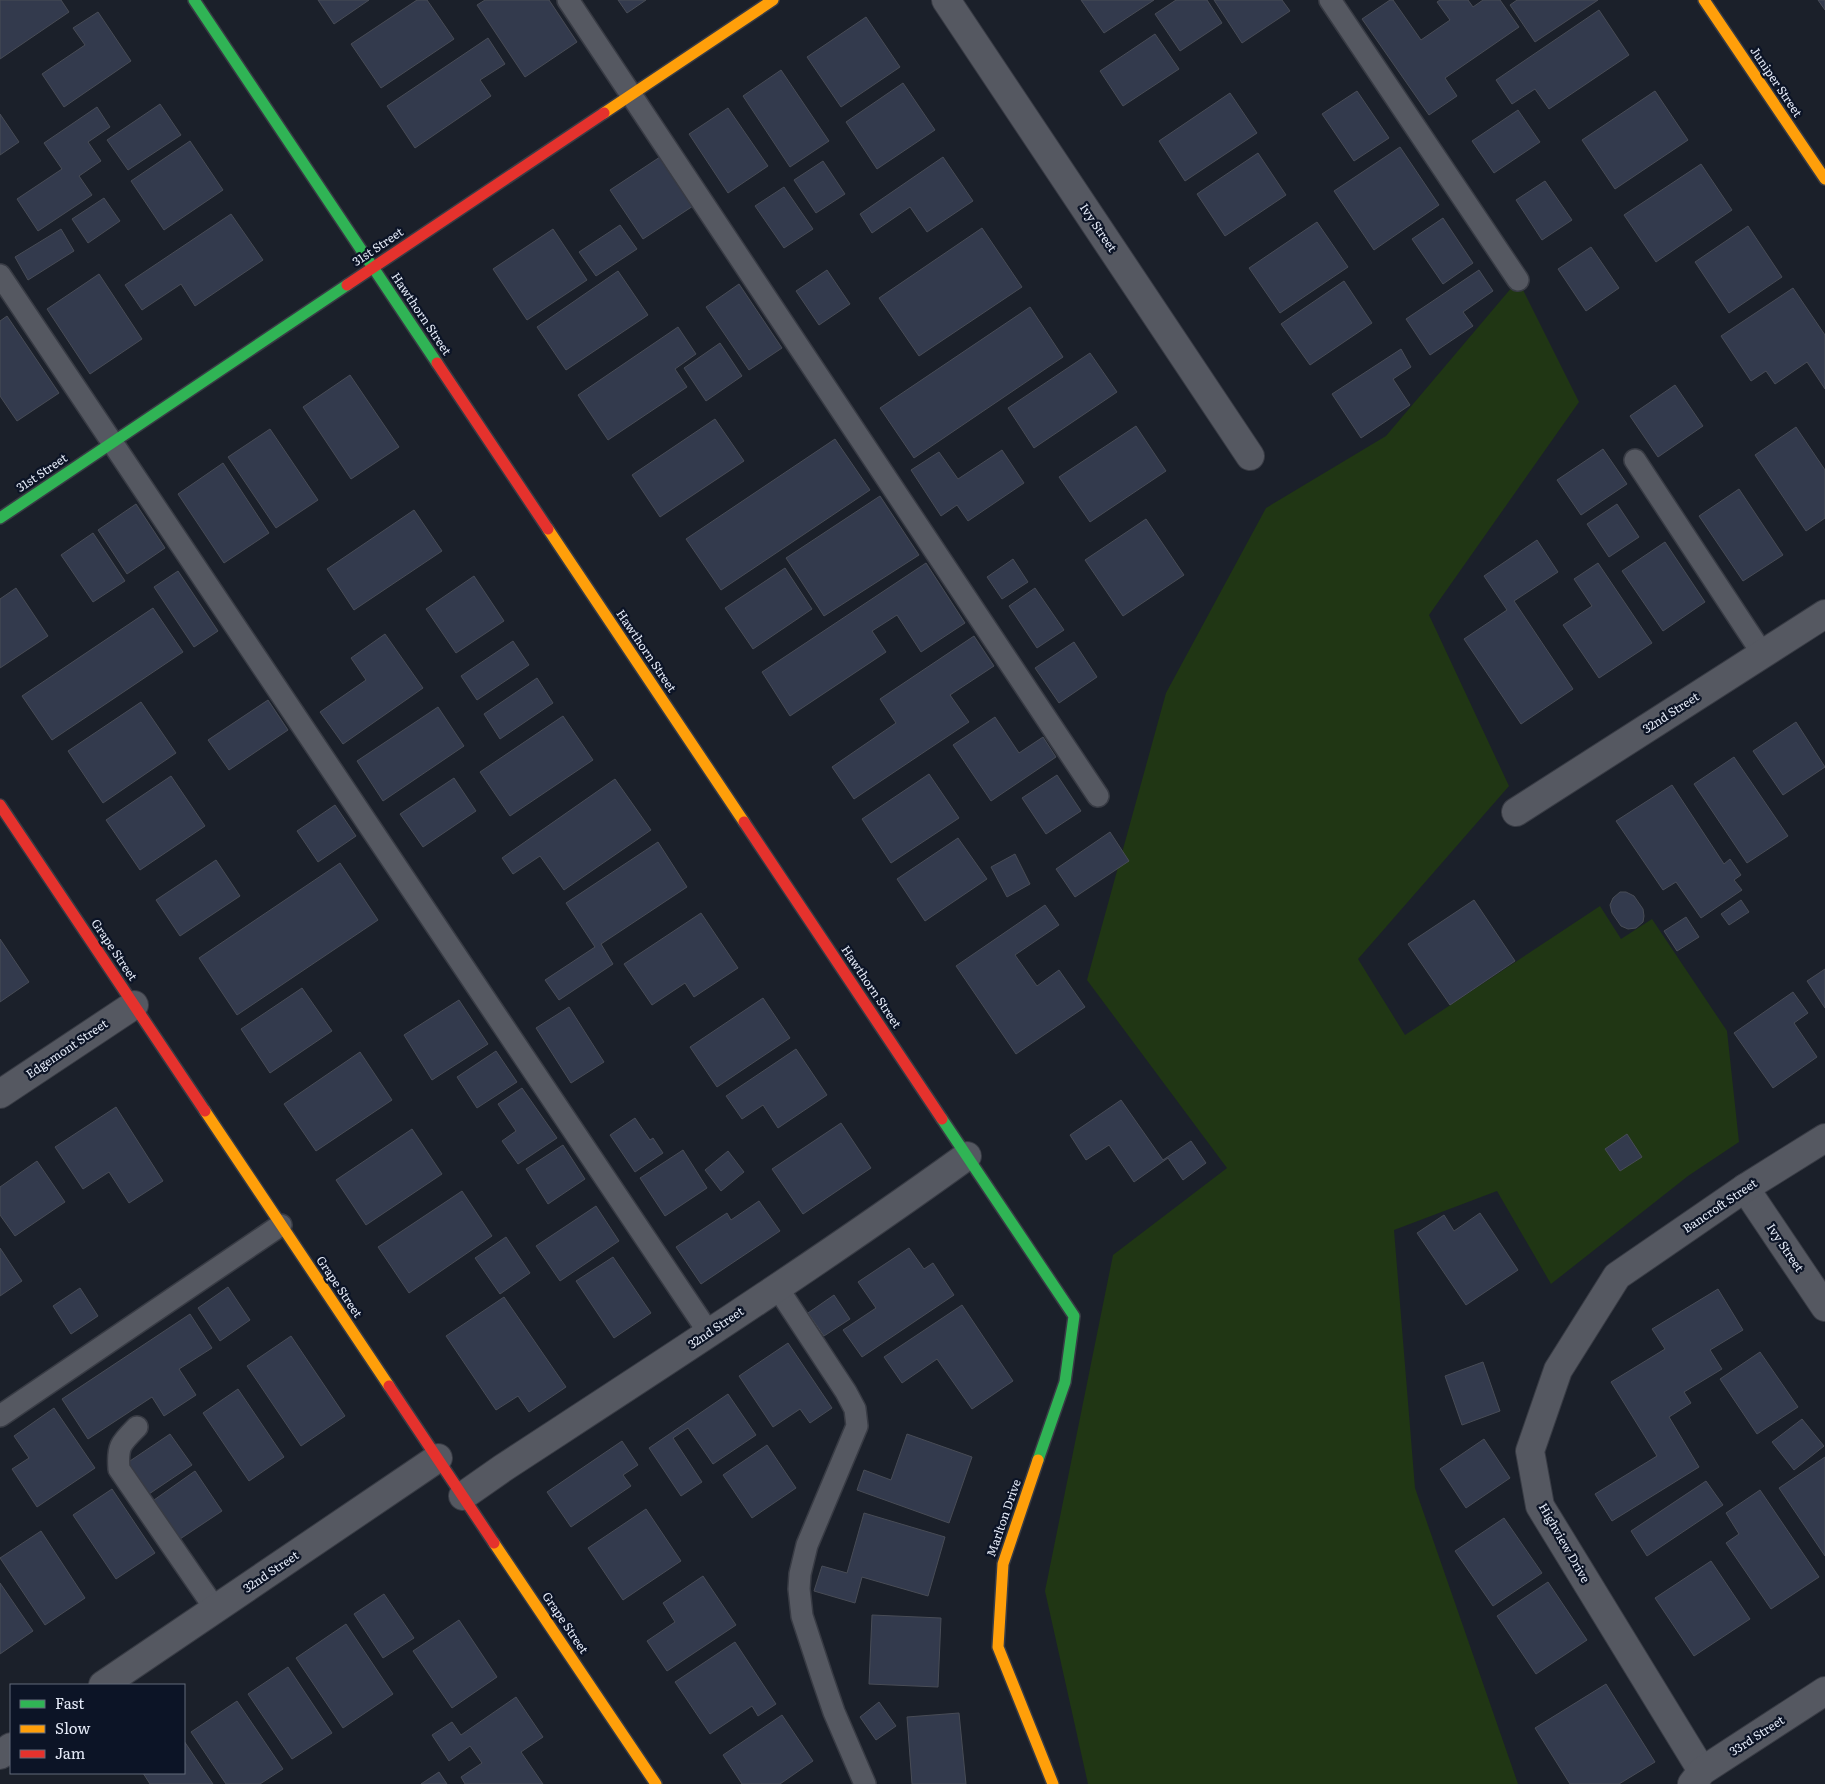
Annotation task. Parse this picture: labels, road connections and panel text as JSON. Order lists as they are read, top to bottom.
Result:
{
  "streets": {
    "street": [
      "Juniper Street",
      "Ivy Street",
      "31st Street",
      "Hawthorn Street",
      "32nd Street",
      "Grape Street",
      "Edgemont Street",
      "Bancroft Street",
      "Marlton Drive",
      "Highview Drive",
      "33rd Street"
    ]
  },
  "crossings": [
    ["Ivy Street", "Bancroft Street"],
    ["31st Street", "Hawthorn Street"],
    ["Hawthorn Street", "32nd Street"],
    ["Hawthorn Street", "Marlton Drive"],
    ["32nd Street", "Grape Street"],
    ["Grape Street", "Edgemont Street"],
    ["Bancroft Street", "Highview Drive"],
    ["Highview Drive", "33rd Street"]
  ],
  "legend": ["Fast", "Slow", "Jam"]
}
